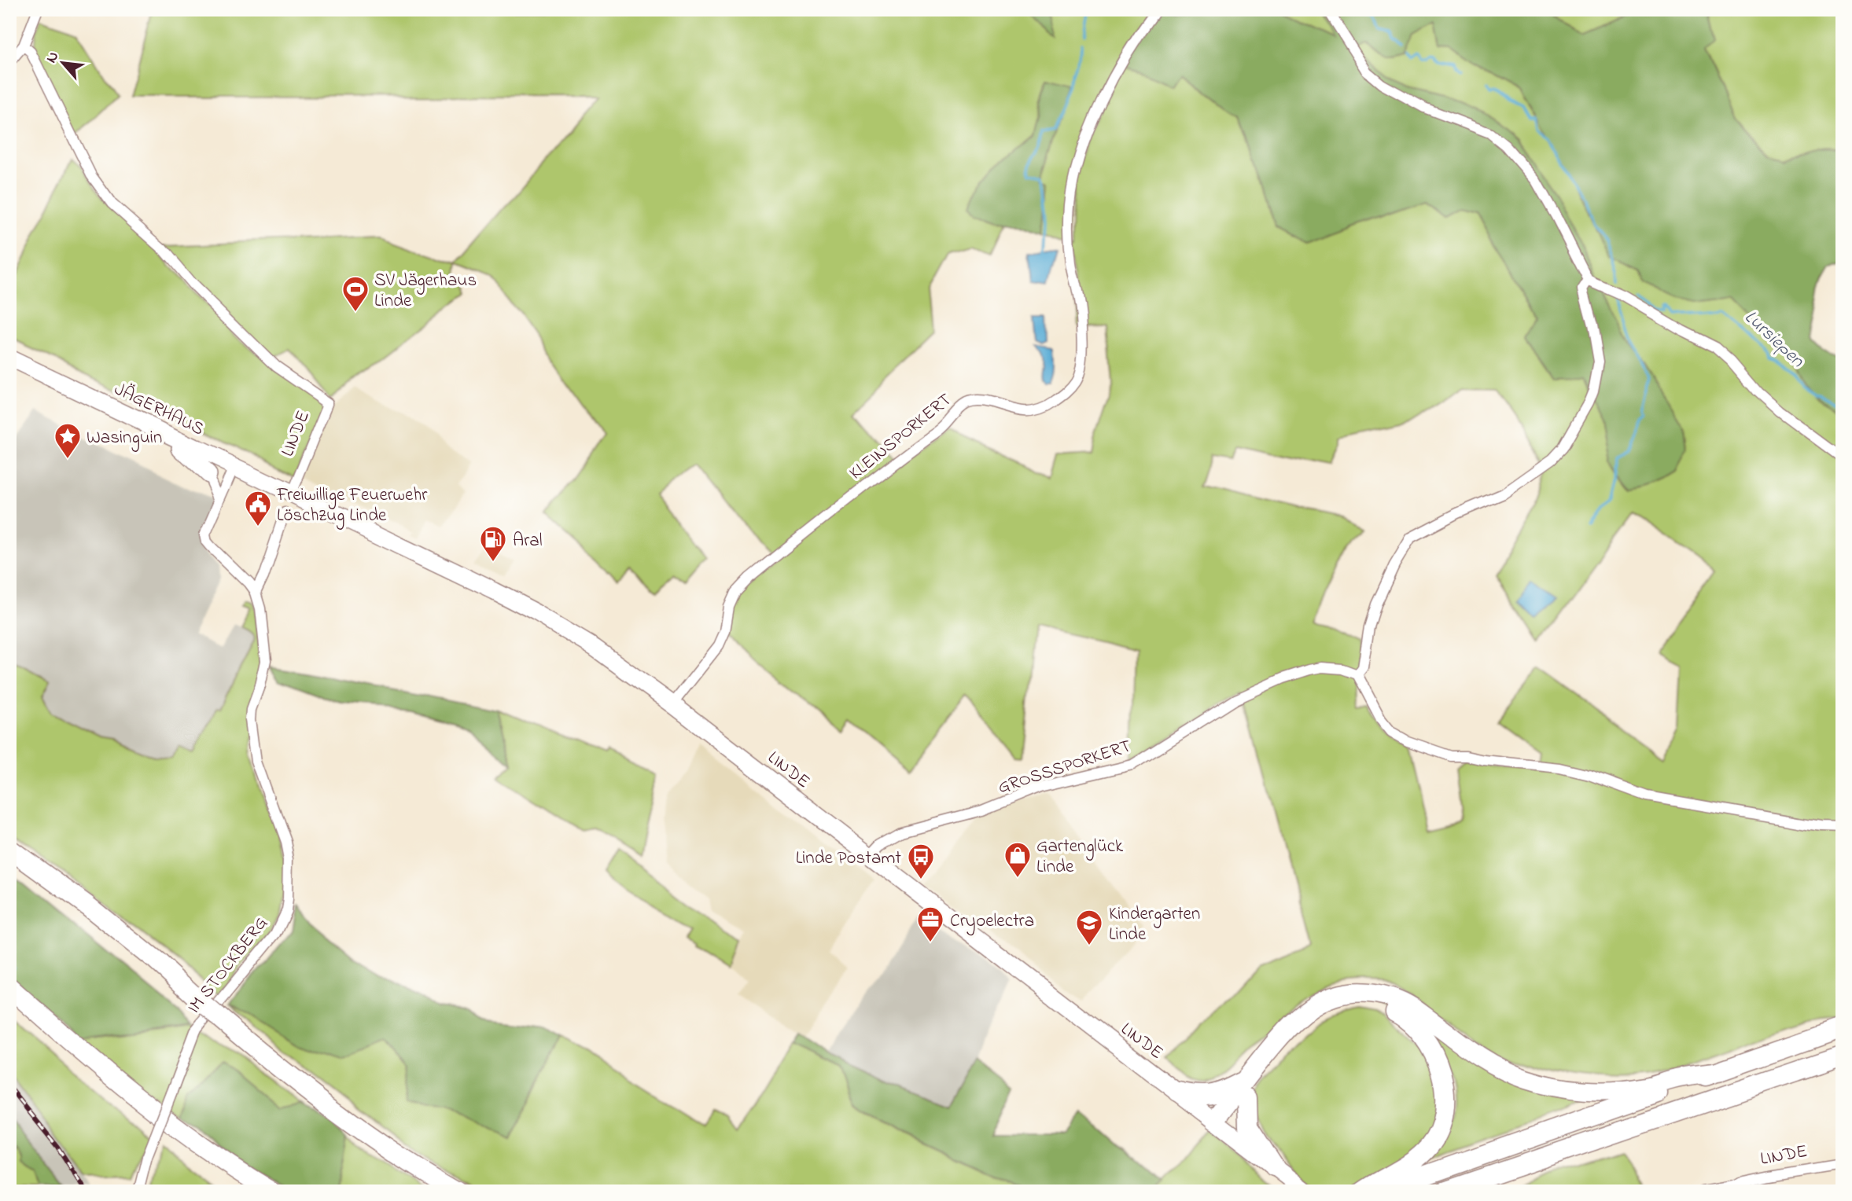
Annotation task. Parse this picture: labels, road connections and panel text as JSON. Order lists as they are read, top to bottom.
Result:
{
  "streets": {
    "main road": ["JÄGERHAUS", "LINDE"],
    "street": ["KLEINSPORKERT", "GROSSSPORKERT", "IM STOCKBERG"]
  },
  "crossings": [
    ["JÄGERHAUS", "LINDE"],
    ["JÄGERHAUS", "IM STOCKBERG"],
    ["LINDE", "KLEINSPORKERT"],
    ["LINDE", "GROSSSPORKERT"]
  ],
  "water": ["Lursiepen"],
  "places": {
    "sports": ["SV Jägerhaus Linde"],
    "place": ["Wasinguin"],
    "public building": ["Freiwillige Feuerwehr Löschzug Linde"],
    "fuel station": ["Aral"],
    "shop": ["Gartenglück Linde"],
    "bus stop": ["Linde Postamt"],
    "office": ["Cryoelectra"],
    "school or university": ["Kindergarten Linde"]
  },
  "north": "top left"
}
